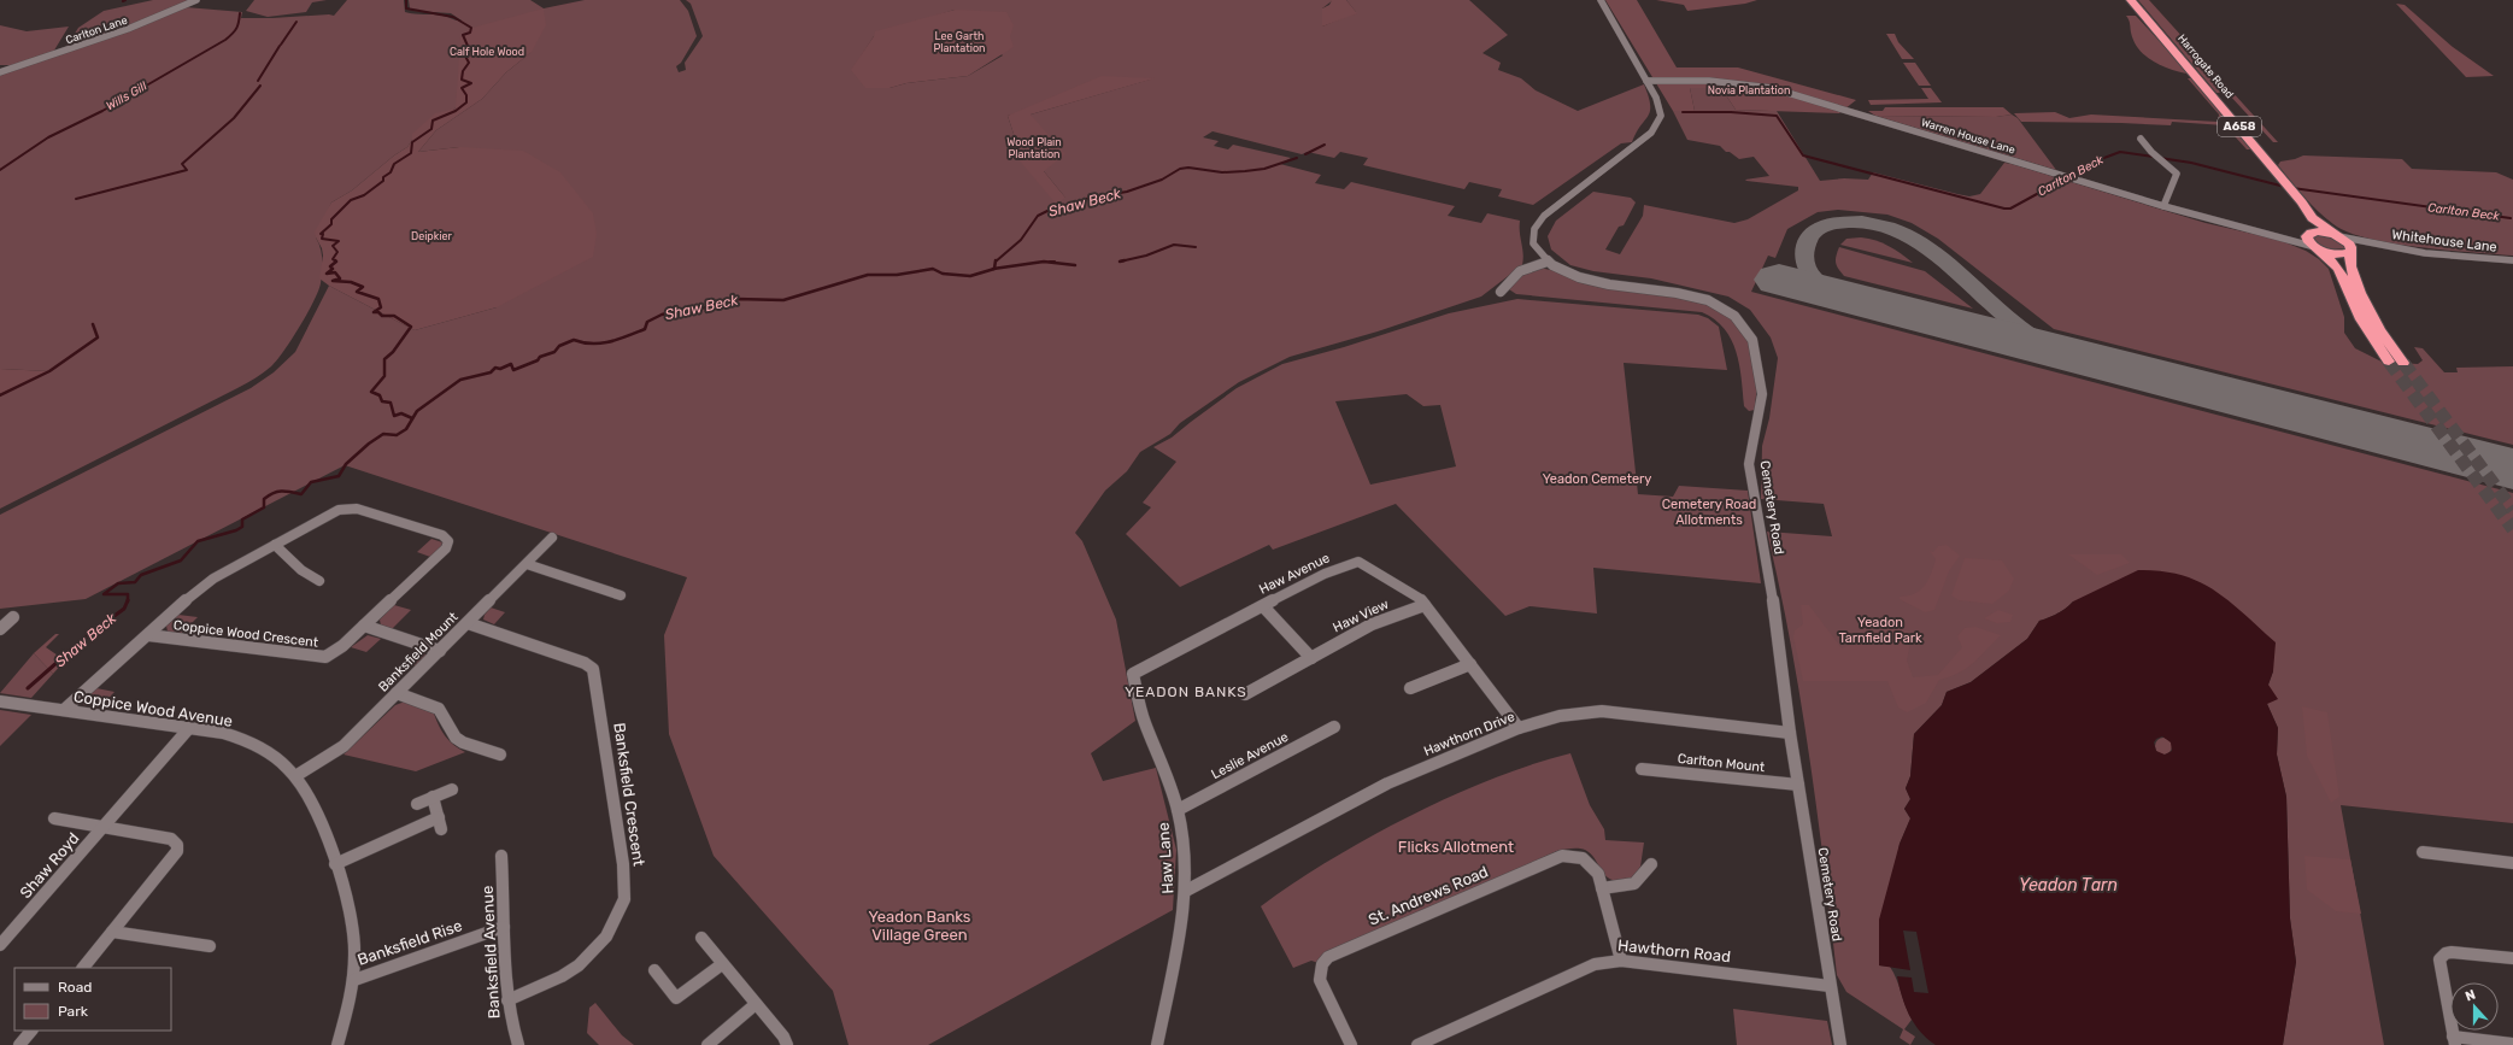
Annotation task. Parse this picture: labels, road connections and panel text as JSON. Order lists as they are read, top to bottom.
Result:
{
  "streets": {
    "highway": ["Harrogate Road", "A658"],
    "street": [
      "Carlton Lane",
      "Warren House Lane",
      "Whitehouse Lane",
      "Cemetery Road",
      "Haw Avenue",
      "Haw View",
      "Coppice Wood Crescent",
      "Banksfield Mount",
      "Coppice Wood Avenue",
      "Hawthorn Drive",
      "Leslie Avenue",
      "Carlton Mount",
      "Banksfield Crescent",
      "Haw Lane",
      "Shaw Royd",
      "St. Andrews Road",
      "Banksfield Rise",
      "Hawthorn Road",
      "Banksfield Avenue"
    ]
  },
  "crossings": [
    ["Harrogate Road", "Whitehouse Lane"],
    ["Warren House Lane", "Cemetery Road"],
    ["Cemetery Road", "Hawthorn Drive"],
    ["Cemetery Road", "Carlton Mount"],
    ["Cemetery Road", "Hawthorn Road"],
    ["Haw Avenue", "Haw View"],
    ["Haw Avenue", "Hawthorn Drive"],
    ["Haw Avenue", "Haw Lane"],
    ["Coppice Wood Crescent", "Coppice Wood Avenue"],
    ["Banksfield Mount", "Coppice Wood Avenue"],
    ["Banksfield Mount", "Banksfield Crescent"],
    ["Coppice Wood Avenue", "Shaw Royd"],
    ["Coppice Wood Avenue", "Banksfield Rise"],
    ["Hawthorn Drive", "Haw Lane"],
    ["Leslie Avenue", "Haw Lane"],
    ["Banksfield Crescent", "Banksfield Avenue"],
    ["St. Andrews Road", "Hawthorn Road"],
    ["Banksfield Rise", "Banksfield Avenue"]
  ],
  "districts": ["YEADON BANKS"],
  "water": [
    "Wills Gill",
    "Carlton Beck",
    "Shaw Beck",
    "Yeadon Tarn"
  ],
  "parks": [
    "Lee Garth Plantation",
    "Calf Hole Wood",
    "Novia Plantation",
    "Wood Plain Plantation",
    "Deipkier",
    "Yeadon Cemetery",
    "Cemetery Road Allotments",
    "Yeadon Tarnfield Park",
    "Flicks Allotment",
    "Yeadon Banks Village Green"
  ],
  "legend": ["Road", "Park"],
  "north": "top"
}
